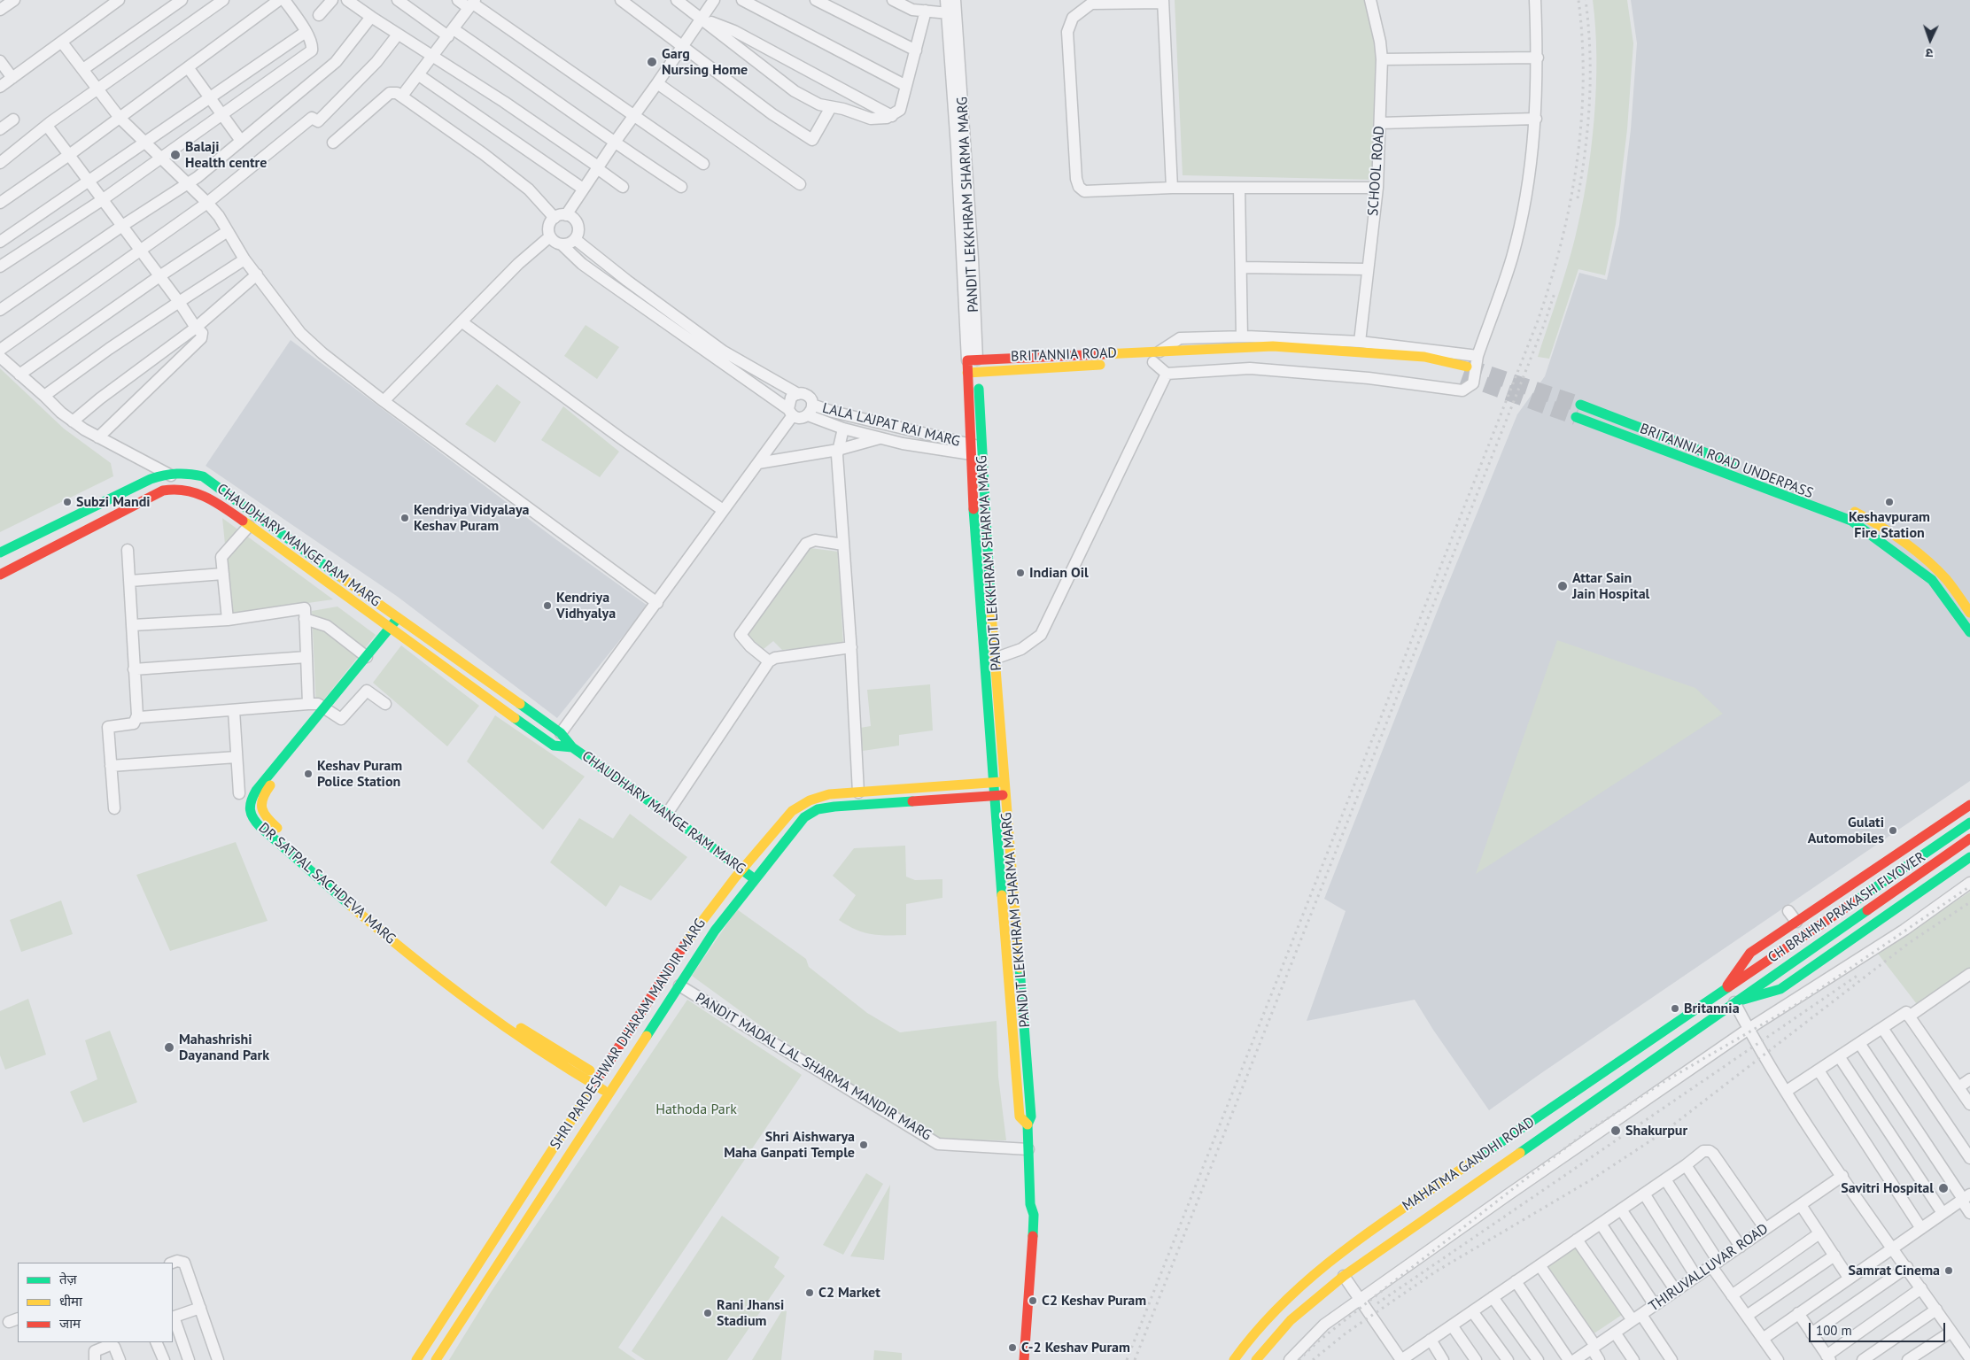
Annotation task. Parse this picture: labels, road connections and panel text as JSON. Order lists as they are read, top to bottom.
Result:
{
  "streets": {
    "main road": [
      "PANDIT LEKKHRAM SHARMA MARG",
      "BRITANNIA ROAD",
      "BRITANNIA ROAD UNDERPASS",
      "CHAUDHARY MANGE RAM MARG",
      "DR SATPAL SACHDEVA MARG",
      "CH BRAHM PRAKASH FLYOVER",
      "SHRI PARDESHWAR DHARAM MANDIR MARG",
      "MAHATMA GANDHI ROAD"
    ],
    "street": [
      "SCHOOL ROAD",
      "LALA LAJPAT RAI MARG",
      "PANDIT MADAL LAL SHARMA MANDIR MARG",
      "THIRUVALLUVAR ROAD"
    ]
  },
  "crossings": [
    ["PANDIT LEKKHRAM SHARMA MARG", "BRITANNIA ROAD"],
    ["PANDIT LEKKHRAM SHARMA MARG", "LALA LAJPAT RAI MARG"],
    ["PANDIT LEKKHRAM SHARMA MARG", "SHRI PARDESHWAR DHARAM MANDIR MARG"],
    ["PANDIT LEKKHRAM SHARMA MARG", "PANDIT MADAL LAL SHARMA MANDIR MARG"],
    ["CHAUDHARY MANGE RAM MARG", "DR SATPAL SACHDEVA MARG"],
    ["CHAUDHARY MANGE RAM MARG", "SHRI PARDESHWAR DHARAM MANDIR MARG"],
    ["DR SATPAL SACHDEVA MARG", "SHRI PARDESHWAR DHARAM MANDIR MARG"],
    ["CH BRAHM PRAKASH FLYOVER", "MAHATMA GANDHI ROAD"],
    ["SHRI PARDESHWAR DHARAM MANDIR MARG", "PANDIT MADAL LAL SHARMA MANDIR MARG"]
  ],
  "parks": ["Hathoda Park"],
  "places": [
    "Garg Nursing Home",
    "Balaji Health centre",
    "Subzi Mandi",
    "Keshavpuram Fire Station",
    "Kendriya Vidyalaya Keshav Puram",
    "Indian Oil",
    "Attar Sain Jain Hospital",
    "Kendriya Vidhyalya",
    "Keshav Puram Police Station",
    "Gulati Automobiles",
    "Britannia",
    "Mahashrishi Dayanand Park",
    "Shakurpur",
    "Shri Aishwarya Maha Ganpati Temple",
    "Savitri Hospital",
    "Samrat Cinema",
    "C2 Market",
    "C2 Keshav Puram",
    "Rani Jhansi Stadium",
    "C-2 Keshav Puram"
  ],
  "legend": ["तेज़", "धीमा", "जाम"],
  "scale_bar": "100 m",
  "north": "bottom"
}
